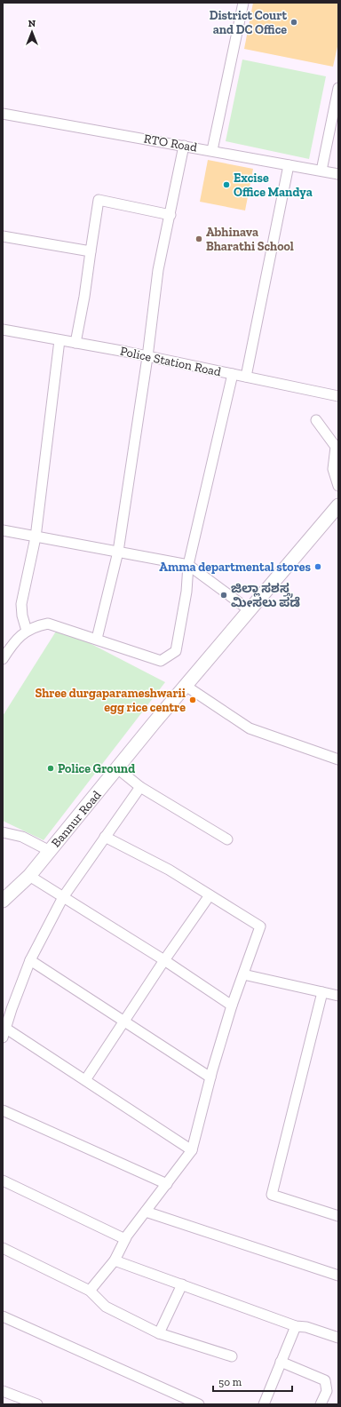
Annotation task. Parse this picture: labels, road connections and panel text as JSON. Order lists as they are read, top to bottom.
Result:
{
  "streets": {
    "main road": ["Bannur Road"],
    "street": ["RTO Road", "Police Station Road"]
  },
  "places": [
    "District Court and DC Office",
    "Excise Office Mandya",
    "Abhinava Bharathi School",
    "Amma departmental stores",
    "ಜಿಲ್ಲಾ ಸಶಸ್ತ್ರ ಮೀಸಲು ಪಡೆ",
    "Shree durgaparameshwarii egg rice centre",
    "Police Ground"
  ],
  "scale_bar": "50 m",
  "north": "top"
}
